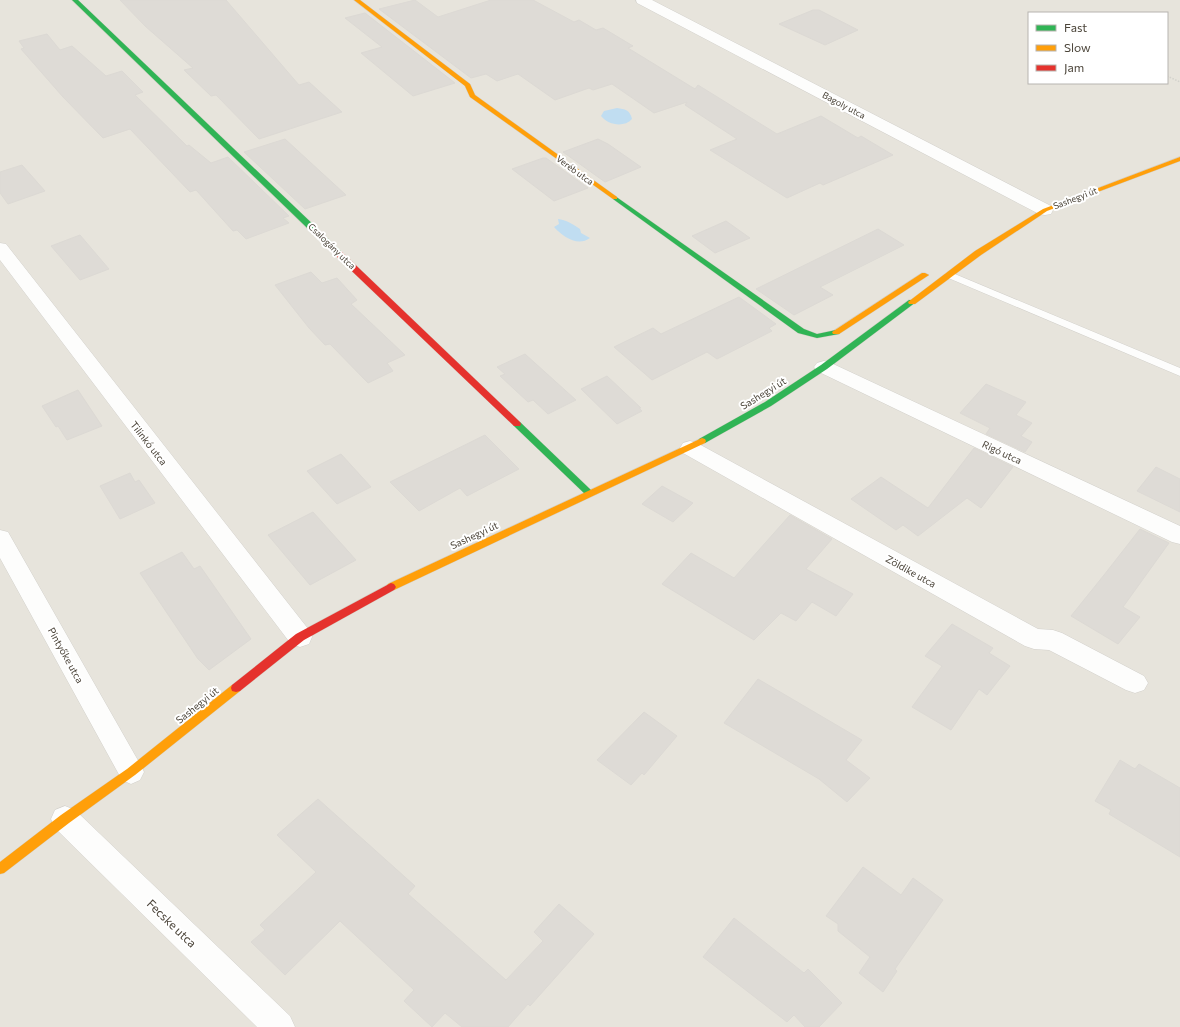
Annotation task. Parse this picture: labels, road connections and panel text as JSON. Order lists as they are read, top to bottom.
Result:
{
  "streets": {
    "street": [
      "Bagoly utca",
      "Veréb utca",
      "Sashegyi út",
      "Csalogány utca",
      "Tilinkó utca",
      "Rigó utca",
      "Zöldike utca",
      "Pintyőke utca",
      "Fecske utca"
    ]
  },
  "crossings": [
    ["Bagoly utca", "Sashegyi út"],
    ["Sashegyi út", "Csalogány utca"],
    ["Sashegyi út", "Tilinkó utca"],
    ["Sashegyi út", "Rigó utca"],
    ["Sashegyi út", "Zöldike utca"],
    ["Sashegyi út", "Pintyőke utca"],
    ["Sashegyi út", "Fecske utca"]
  ],
  "legend": ["Fast", "Slow", "Jam"]
}
